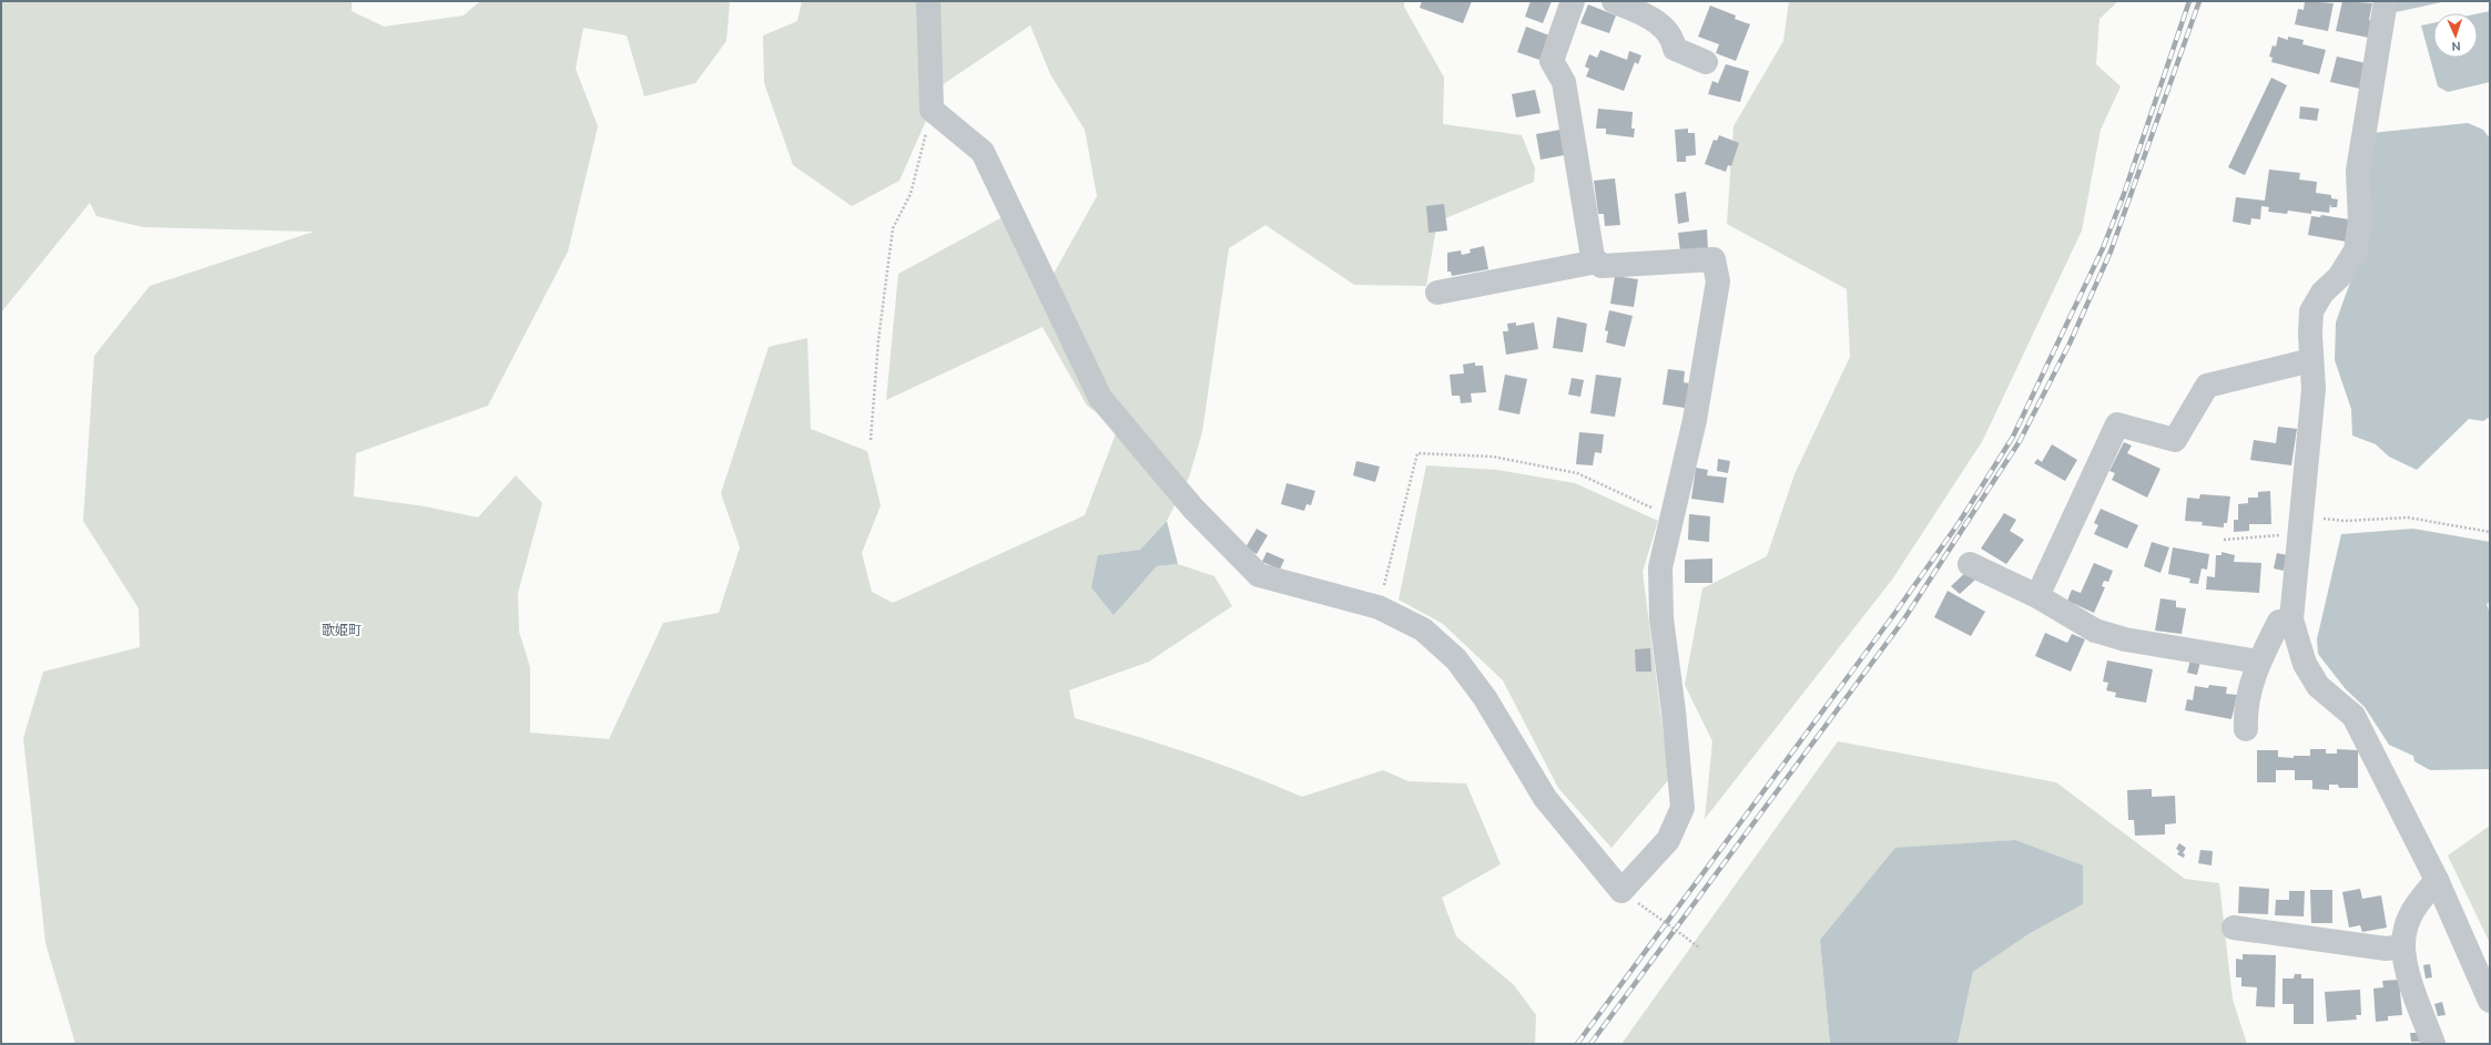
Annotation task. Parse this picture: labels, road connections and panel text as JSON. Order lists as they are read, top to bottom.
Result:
{
  "districts": ["歌姫町"],
  "north": "bottom"
}
